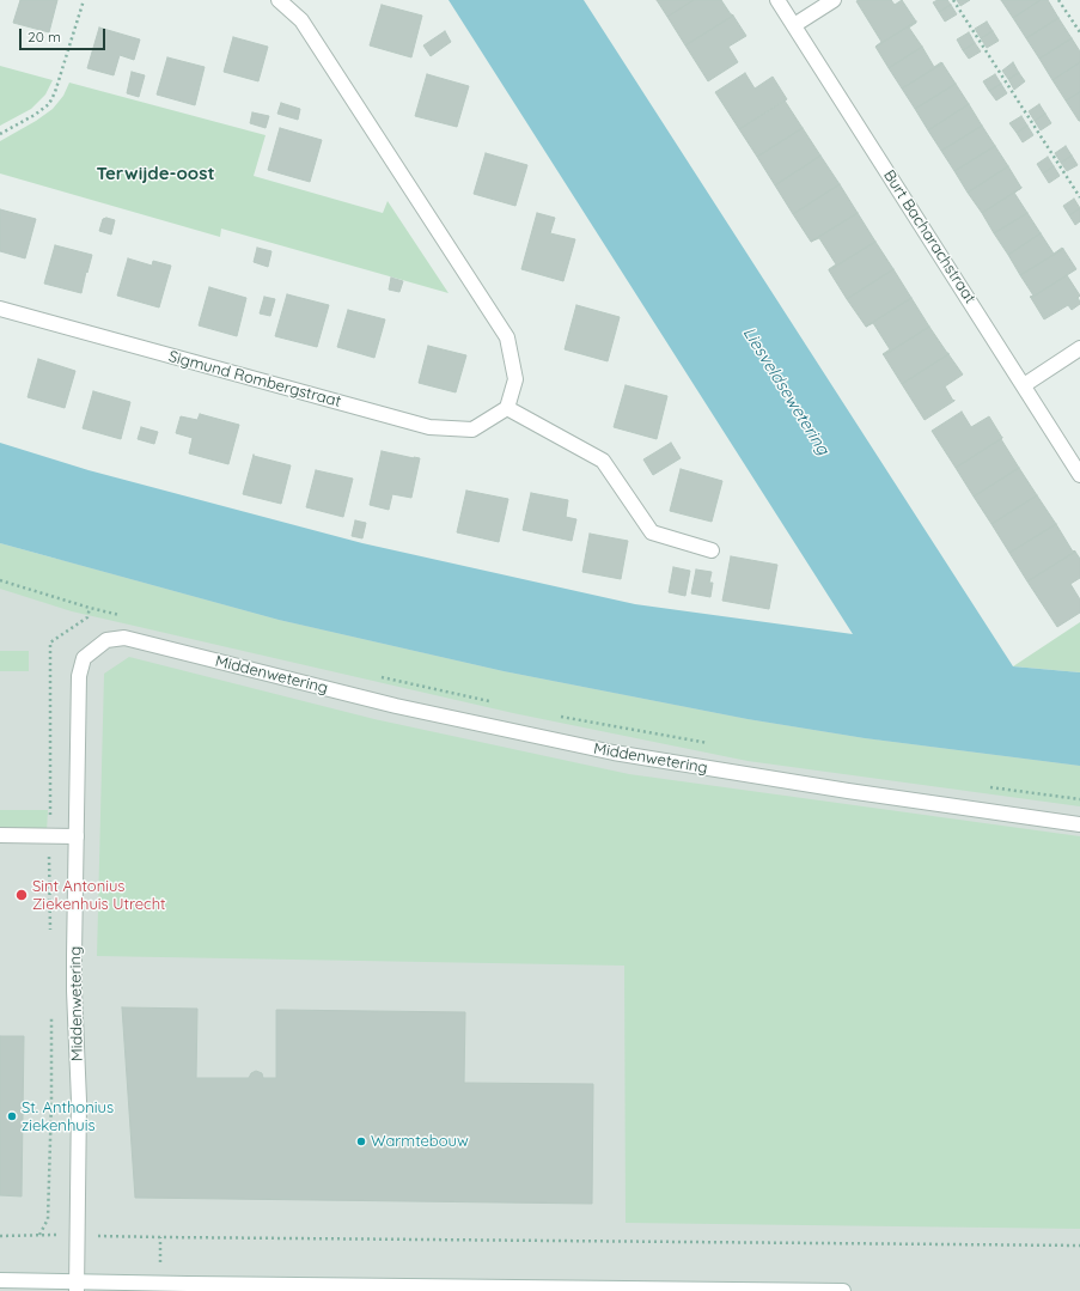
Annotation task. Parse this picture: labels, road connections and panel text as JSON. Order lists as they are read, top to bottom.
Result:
{
  "streets": {
    "street": ["Burt Bacharachstraat", "Sigmund Rombergstraat", "Middenwetering"]
  },
  "districts": ["Terwijde-oost"],
  "water": ["Liesveldsewetering"],
  "places": ["Sint Antonius Ziekenhuis Utrecht", "St. Anthonius ziekenhuis", "Warmtebouw"],
  "scale_bar": "20 m"
}
